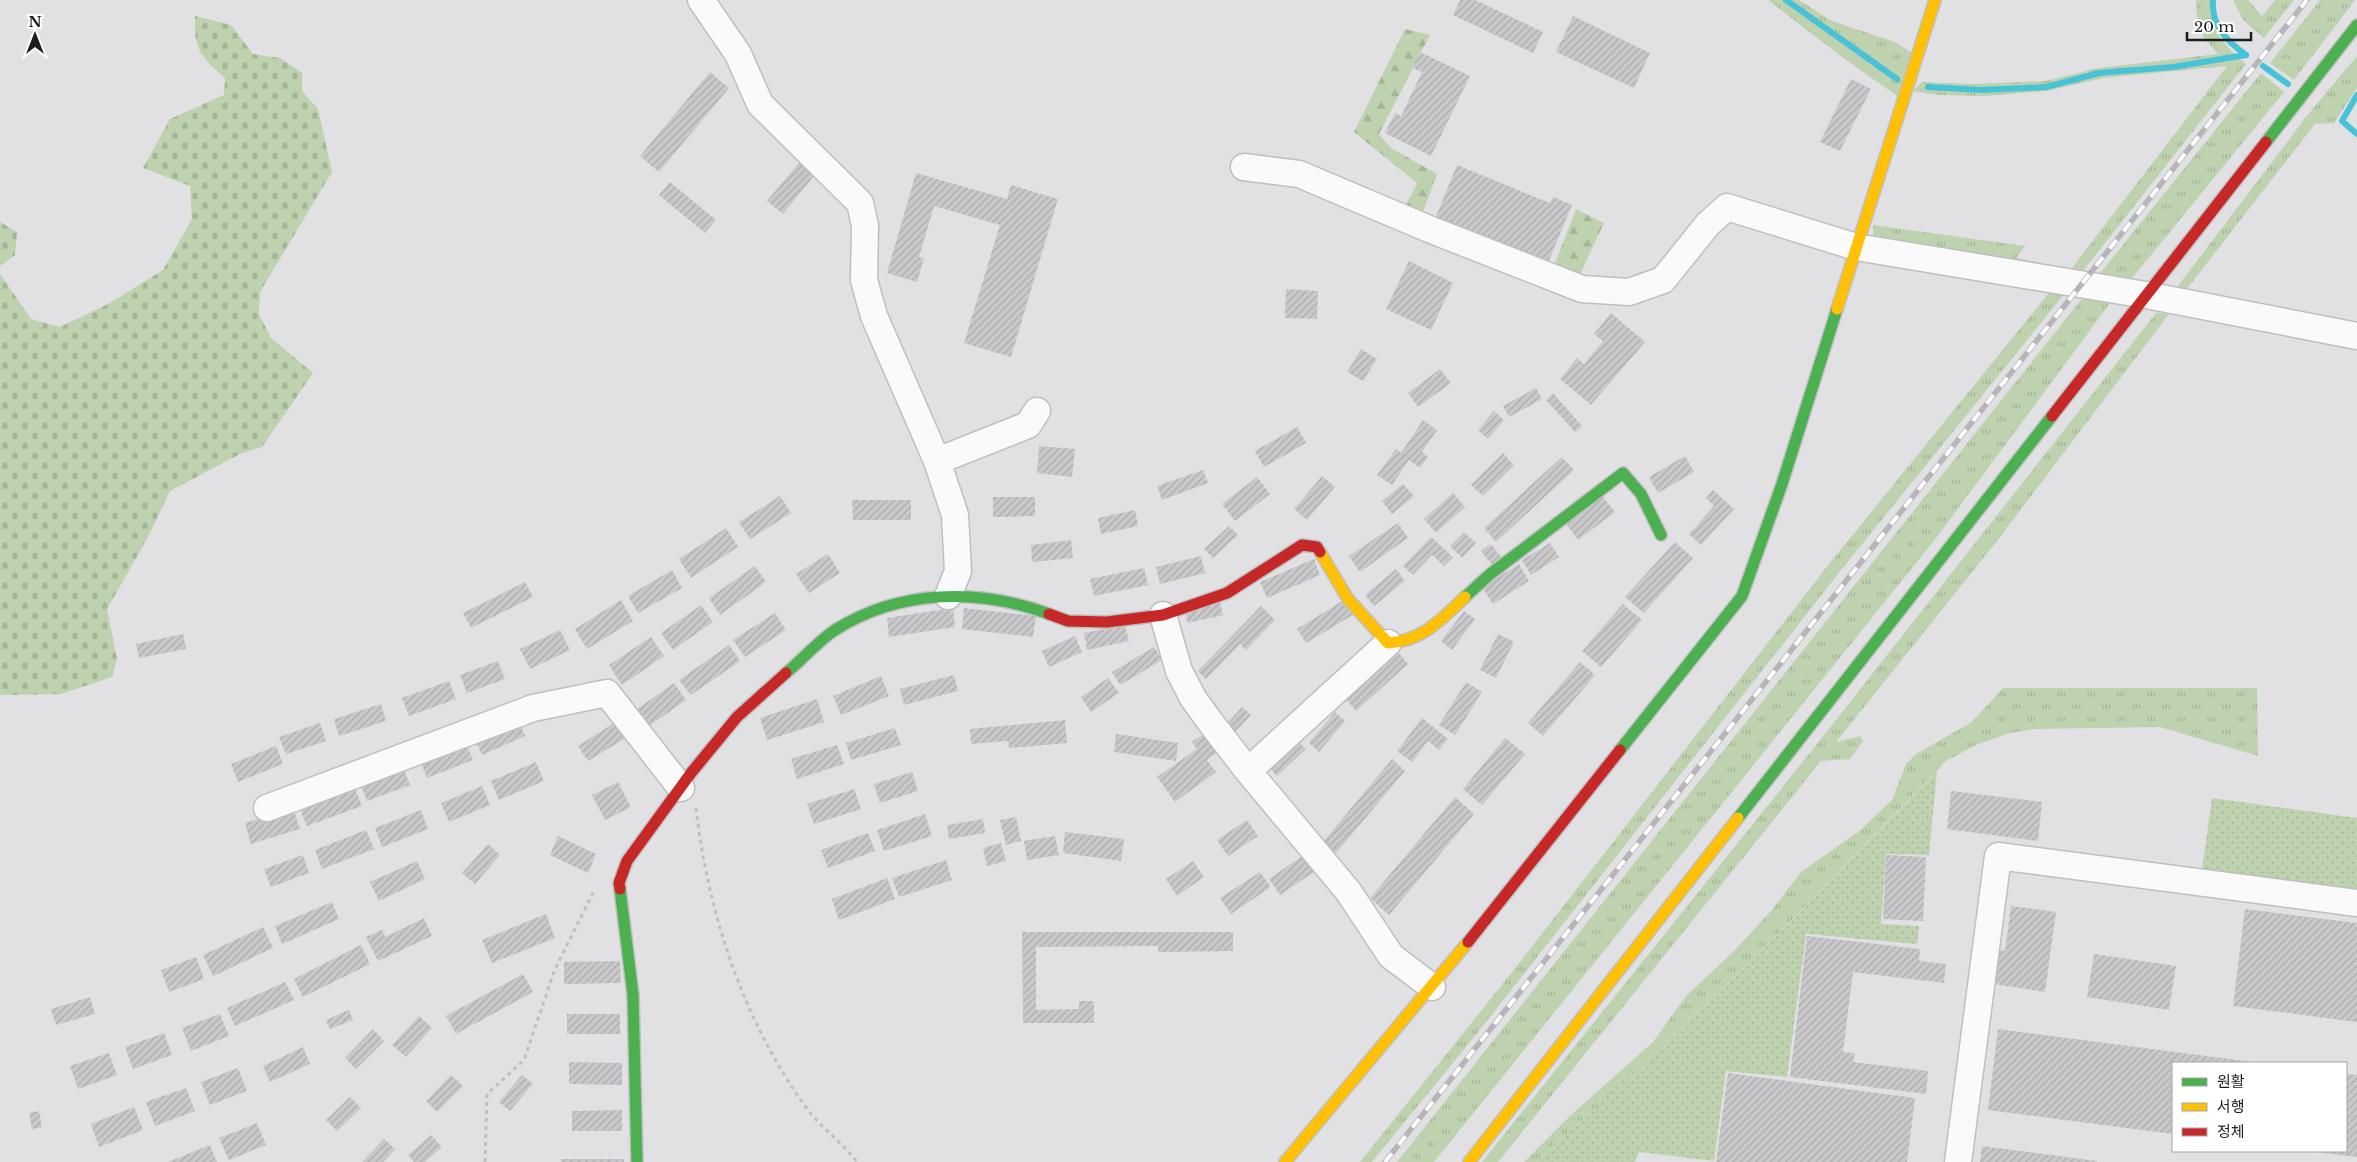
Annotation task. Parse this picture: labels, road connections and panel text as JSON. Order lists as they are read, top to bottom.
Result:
{
  "legend": ["원활", "서행", "정체"],
  "scale_bar": "20 m",
  "north": "top"
}
